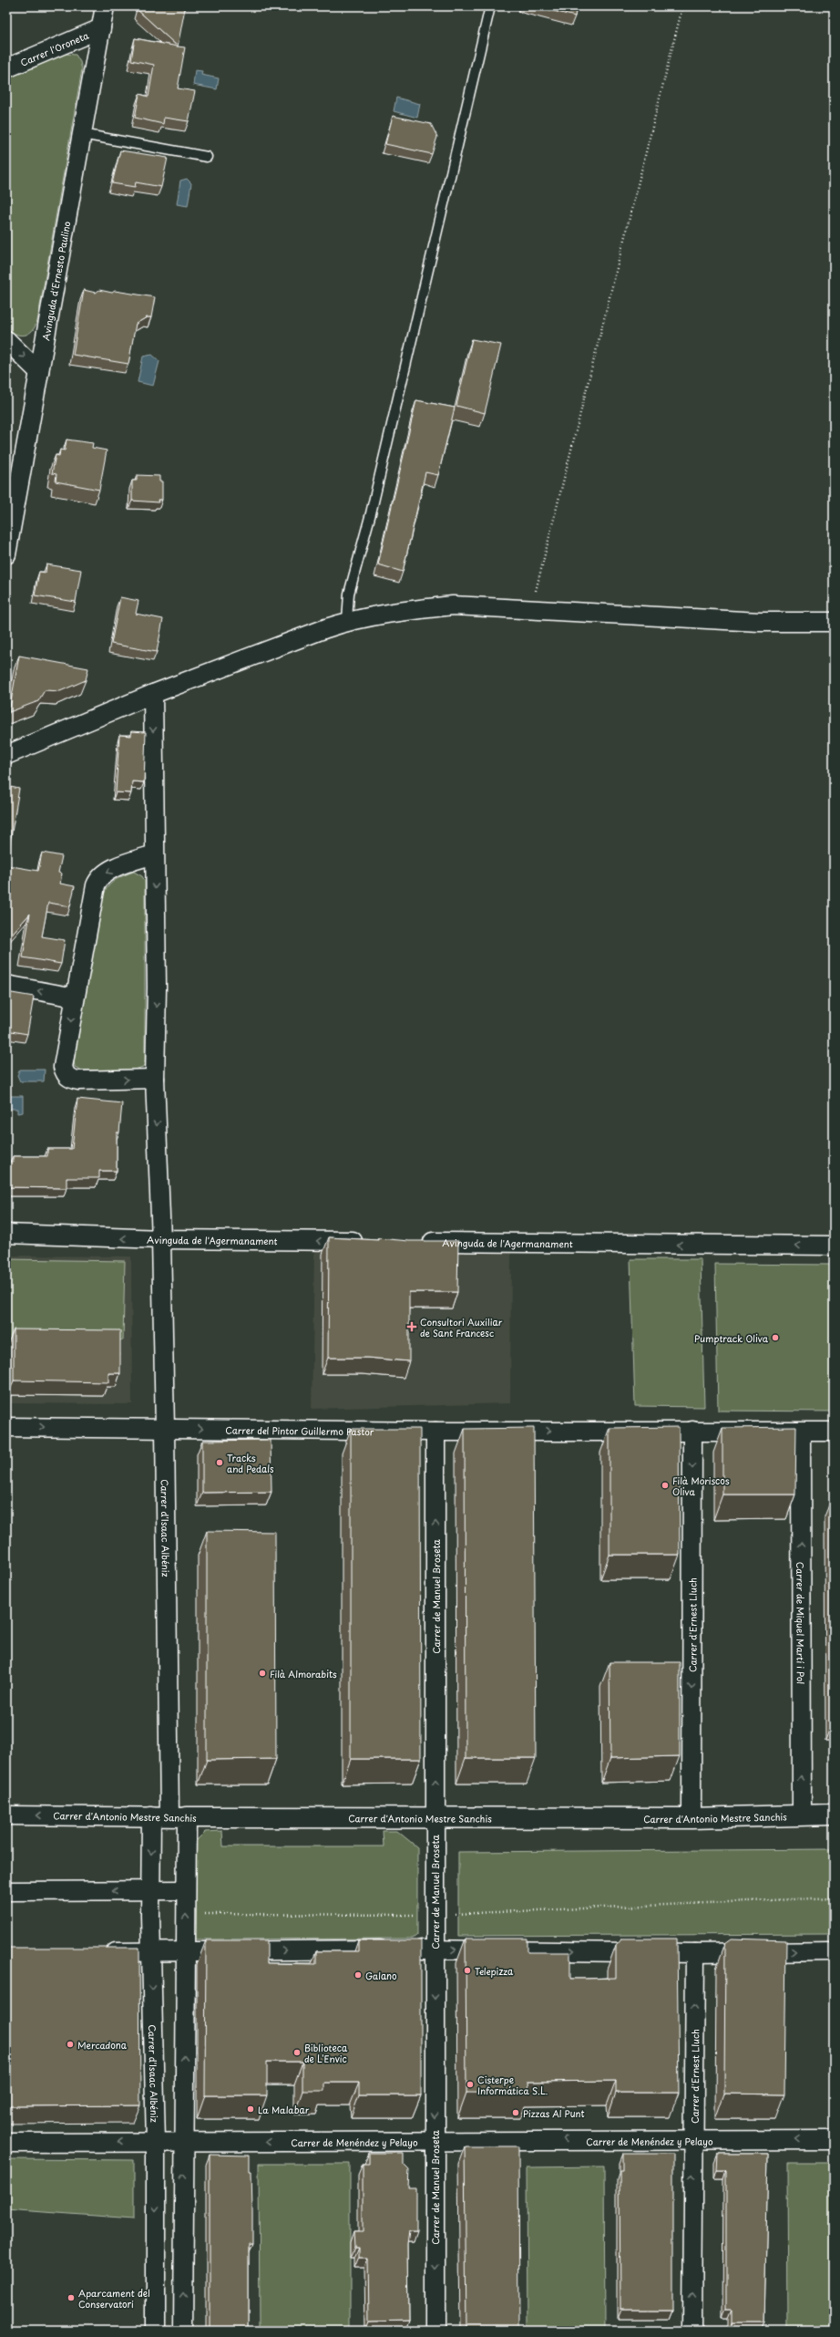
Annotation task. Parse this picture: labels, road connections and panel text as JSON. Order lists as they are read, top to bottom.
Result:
{
  "streets": {
    "street": [
      "Carrer l'Oroneta",
      "Avinguda d'Ernesto Paulino",
      "Avinguda de l'Agermanament",
      "Carrer del Pintor Guillermo Pastor",
      "Carrer d'Isaac Albéniz",
      "Carrer de Manuel Broseta",
      "Carrer de Miquel Martí i Pol",
      "Carrer d'Ernest Lluch",
      "Carrer d'Antonio Mestre Sanchis",
      "Carrer de Menéndez y Pelayo"
    ]
  },
  "crossings": [
    ["Carrer l'Oroneta", "Avinguda d'Ernesto Paulino"],
    ["Avinguda de l'Agermanament", "Carrer d'Isaac Albéniz"],
    ["Carrer del Pintor Guillermo Pastor", "Carrer d'Isaac Albéniz"],
    ["Carrer del Pintor Guillermo Pastor", "Carrer de Manuel Broseta"],
    ["Carrer del Pintor Guillermo Pastor", "Carrer de Miquel Martí i Pol"],
    ["Carrer del Pintor Guillermo Pastor", "Carrer d'Ernest Lluch"],
    ["Carrer d'Isaac Albéniz", "Carrer d'Antonio Mestre Sanchis"],
    ["Carrer d'Isaac Albéniz", "Carrer de Menéndez y Pelayo"],
    ["Carrer de Manuel Broseta", "Carrer d'Antonio Mestre Sanchis"],
    ["Carrer de Manuel Broseta", "Carrer de Menéndez y Pelayo"],
    ["Carrer de Miquel Martí i Pol", "Carrer d'Antonio Mestre Sanchis"],
    ["Carrer d'Ernest Lluch", "Carrer d'Antonio Mestre Sanchis"],
    ["Carrer d'Ernest Lluch", "Carrer de Menéndez y Pelayo"]
  ],
  "one_way": [
    "Avinguda de l'Agermanament",
    "Carrer del Pintor Guillermo Pastor",
    "Carrer de Miquel Martí i Pol",
    "Carrer de Menéndez y Pelayo"
  ],
  "places": {
    "health": ["Consultori Auxiliar de Sant Francesc"],
    "other": [
      "Pumptrack Oliva",
      "Tracks and Pedals",
      "Filà Moriscos Oliva",
      "Filà Almorabits",
      "Telepizza",
      "Galano",
      "Mercadona",
      "Biblioteca de L'Envic",
      "Cisterpe Informática S.L.",
      "La Malabar",
      "Pizzas Al Punt",
      "Aparcament del Conservatori"
    ]
  }
}
